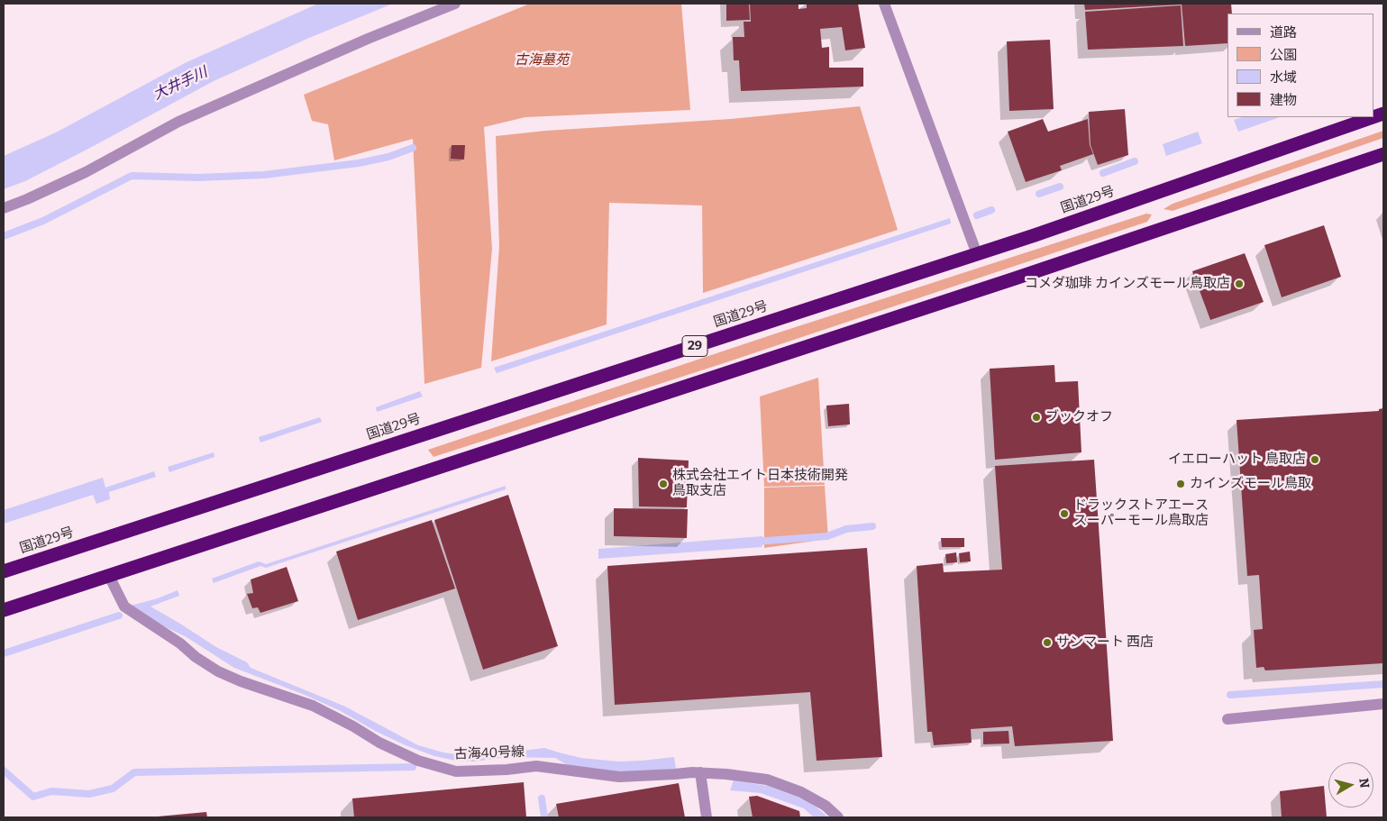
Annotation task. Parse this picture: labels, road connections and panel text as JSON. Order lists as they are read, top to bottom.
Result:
{
  "streets": {
    "highway": ["国道29号", "29"],
    "street": ["古海40号線"]
  },
  "water": ["大井手川"],
  "parks": ["古海墓苑"],
  "places": [
    "コメダ珈琲 カインズモール鳥取店",
    "ブックオフ",
    "イエローハット 鳥取店",
    "株式会社エイト日本技術開発 鳥取支店",
    "カインズモール鳥取",
    "ドラックストアエース スーパーモール鳥取店",
    "サンマート 西店"
  ],
  "legend": [
    "道路",
    "公園",
    "水域",
    "建物"
  ],
  "north": "right"
}
